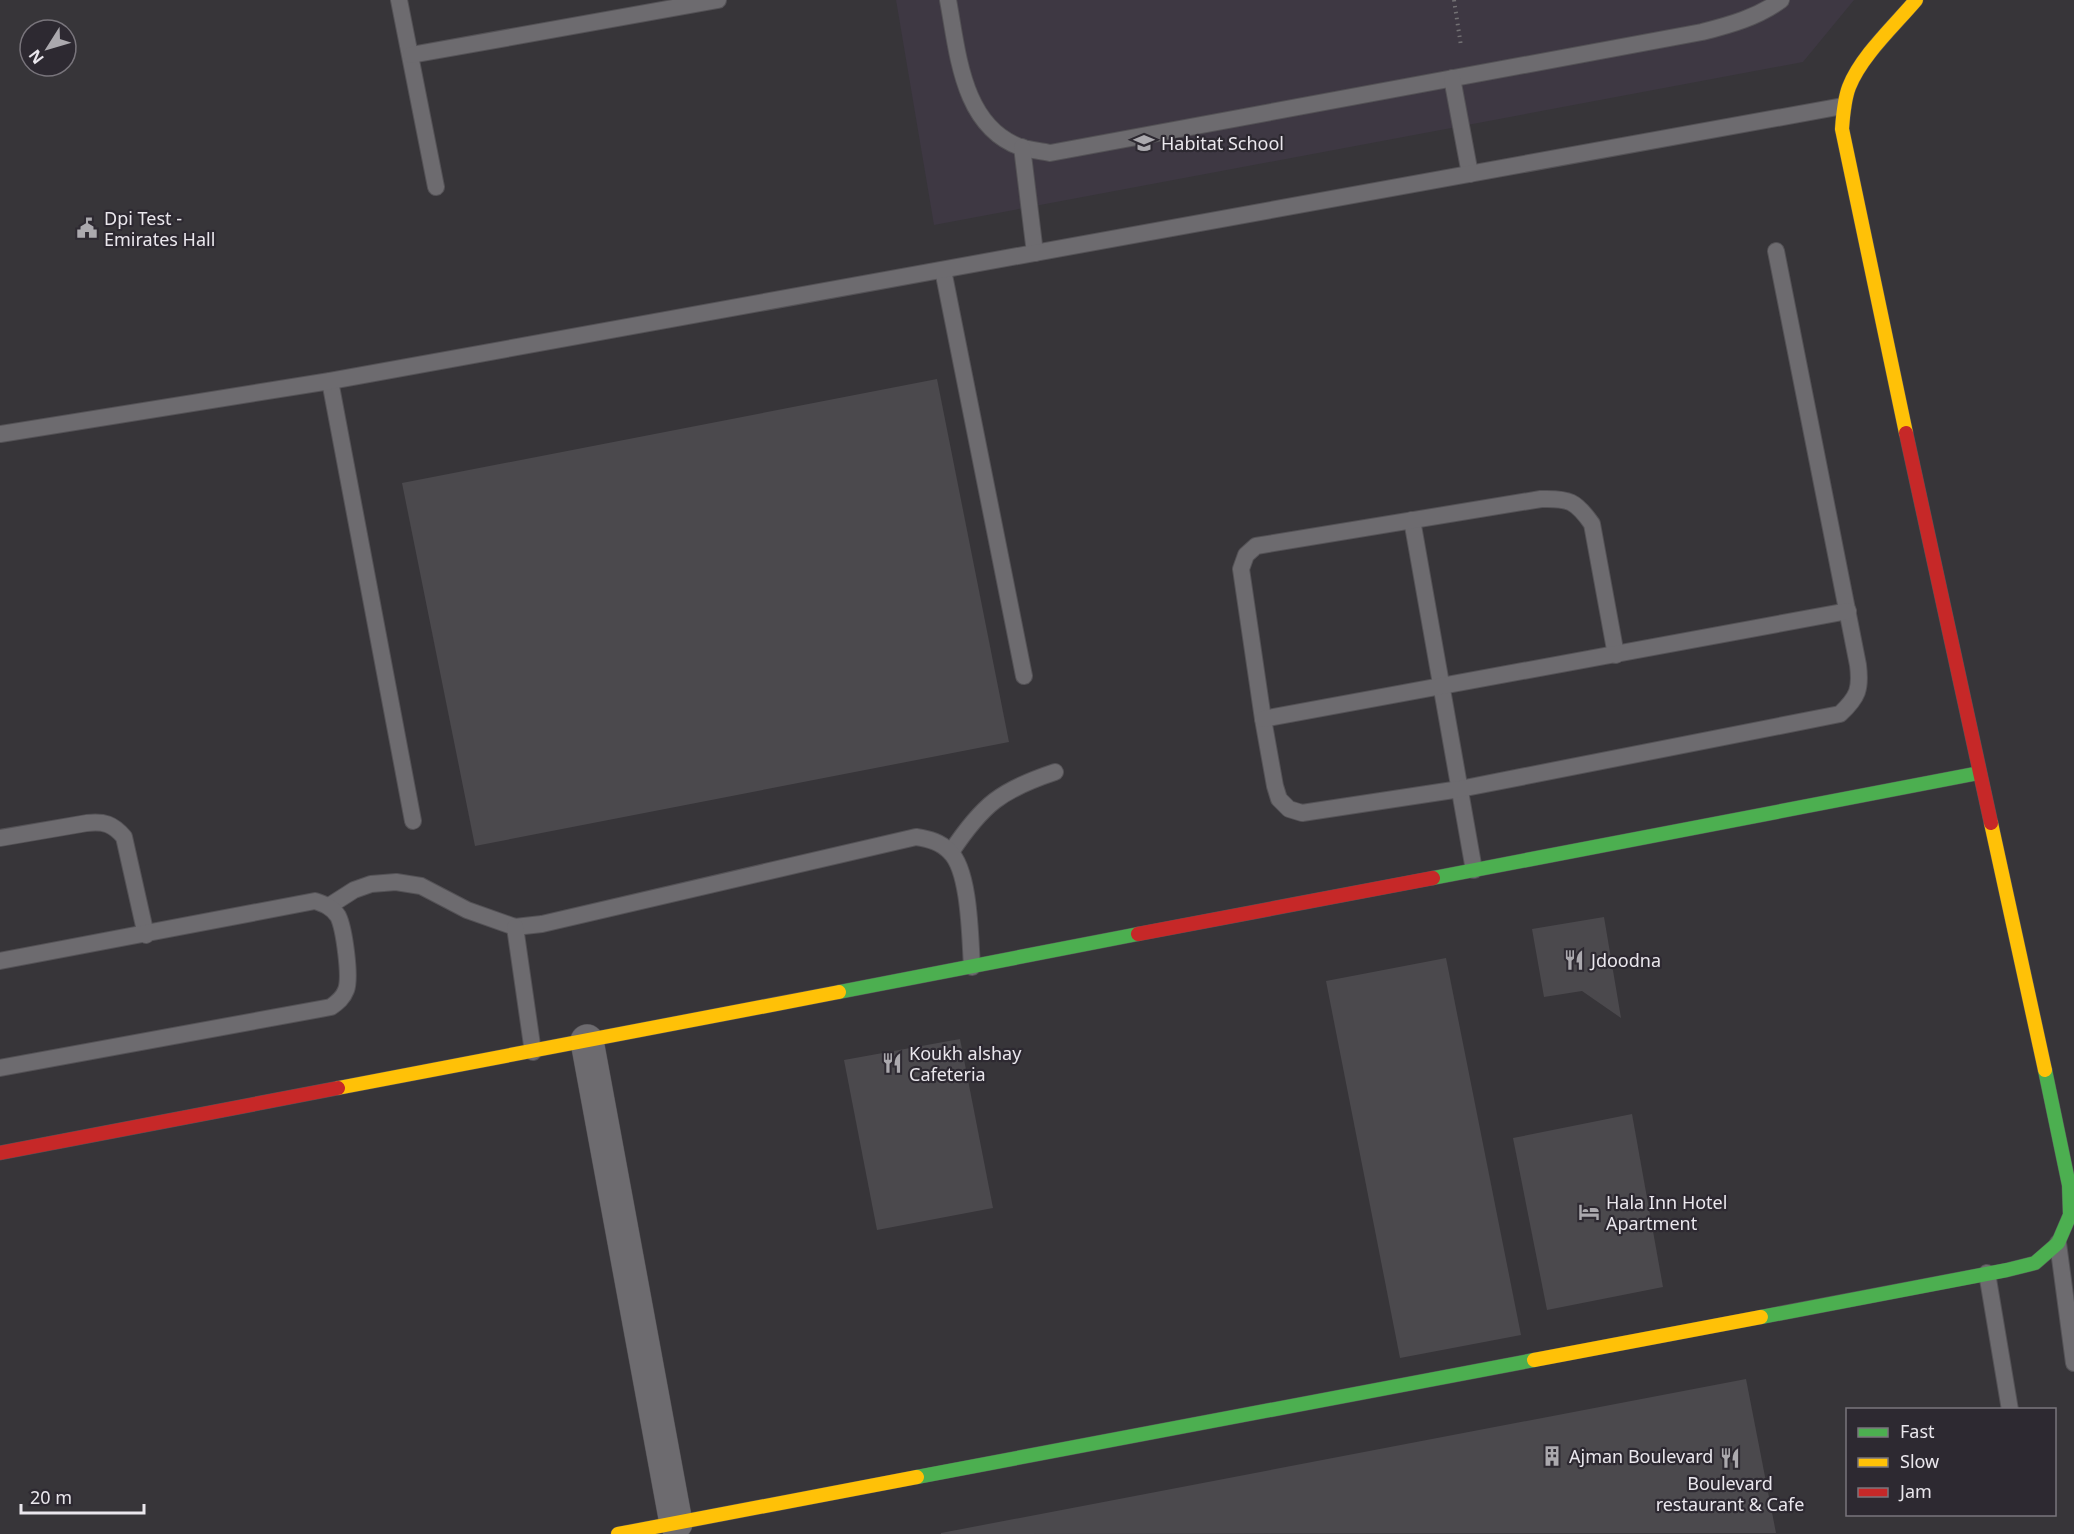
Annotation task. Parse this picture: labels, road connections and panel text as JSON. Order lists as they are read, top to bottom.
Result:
{
  "places": {
    "school or university": ["Habitat School"],
    "public building": ["Dpi Test - Emirates Hall"],
    "restaurant": ["Jdoodna", "Koukh alshay Cafeteria", "Boulevard restaurant & Cafe"],
    "hotel": ["Hala Inn Hotel Apartment"],
    "building": ["Ajman Boulevard"]
  },
  "legend": ["Fast", "Slow", "Jam"],
  "scale_bar": "20 m",
  "north": "bottom left"
}
